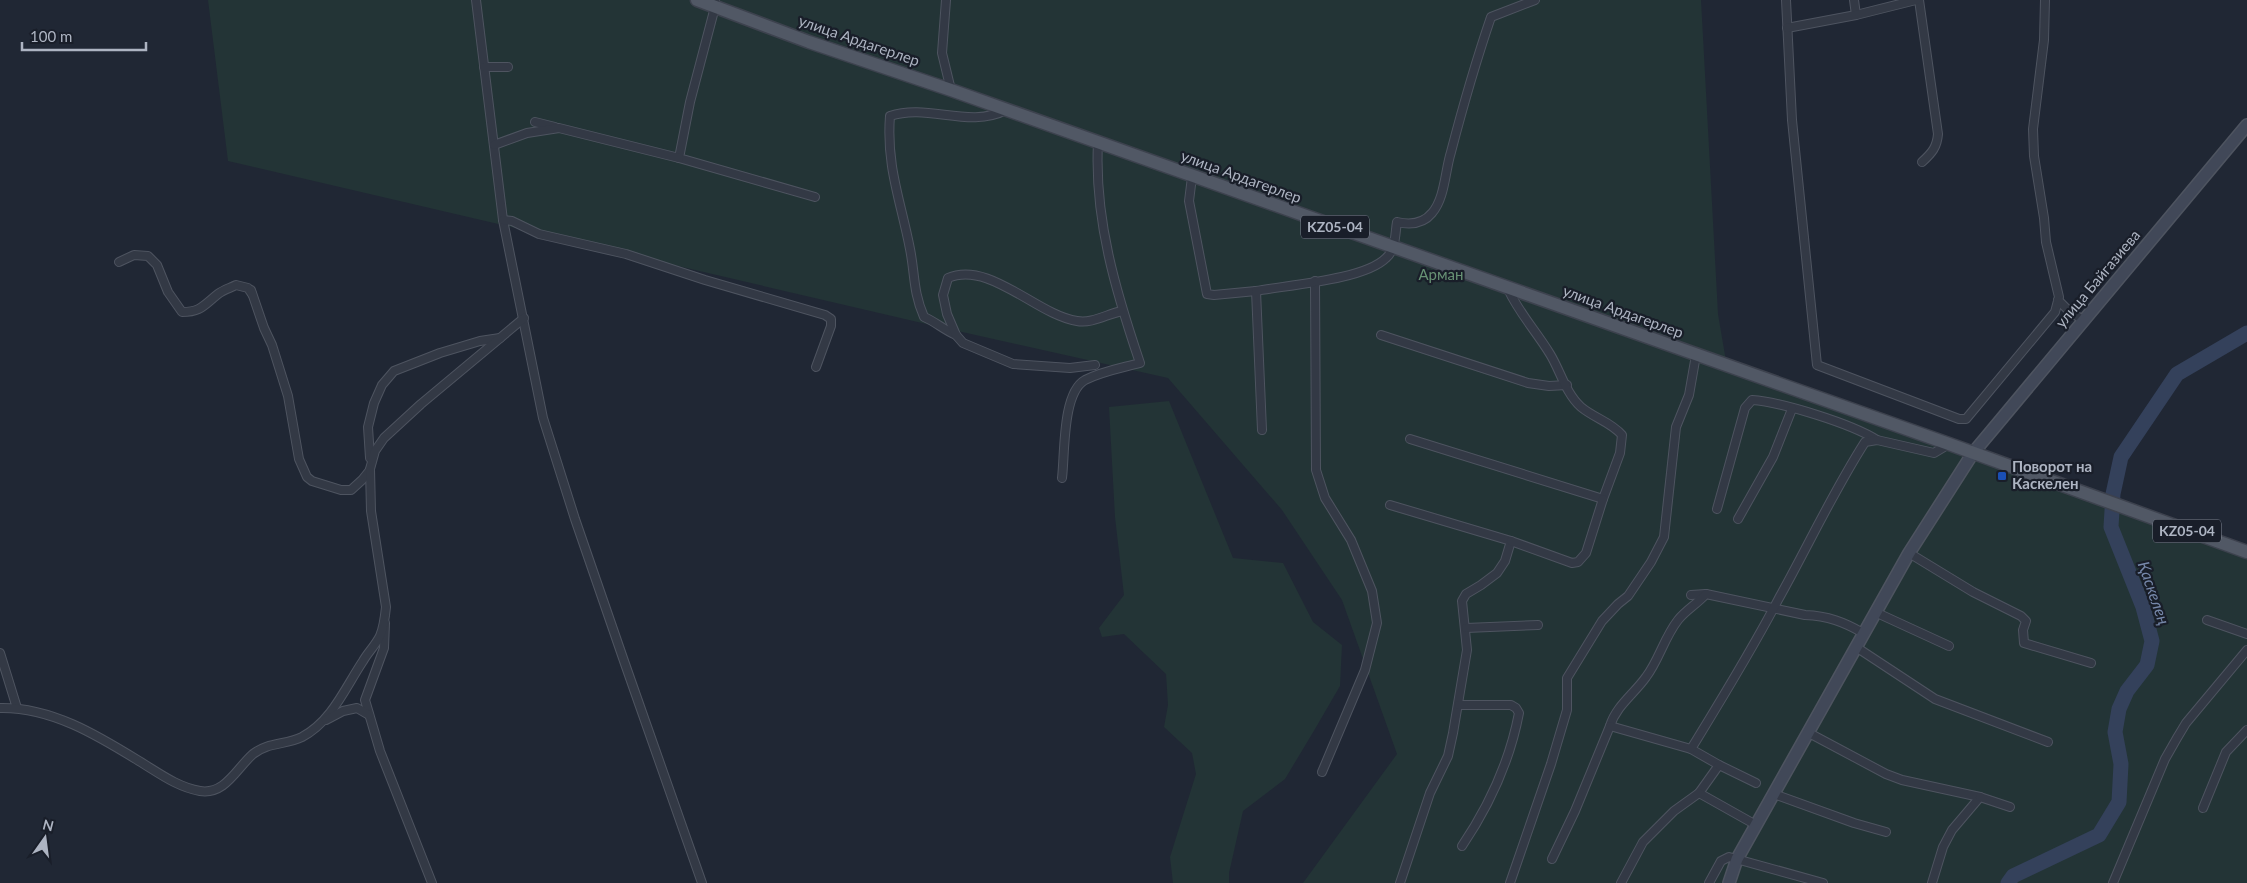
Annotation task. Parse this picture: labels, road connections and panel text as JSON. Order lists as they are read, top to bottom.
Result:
{
  "streets": {
    "main road": ["улица Ардагерлер", "KZ05-04"],
    "street": ["улица Байгазиева"]
  },
  "crossings": [
    ["улица Ардагерлер", "KZ05-04"],
    ["улица Ардагерлер", "улица Байгазиева"],
    ["KZ05-04", "улица Байгазиева"]
  ],
  "water": ["Қаскелең"],
  "parks": ["Арман"],
  "places": {
    "transit": ["Поворот на Каскелен"]
  },
  "scale_bar": "100 m",
  "north": "top"
}
